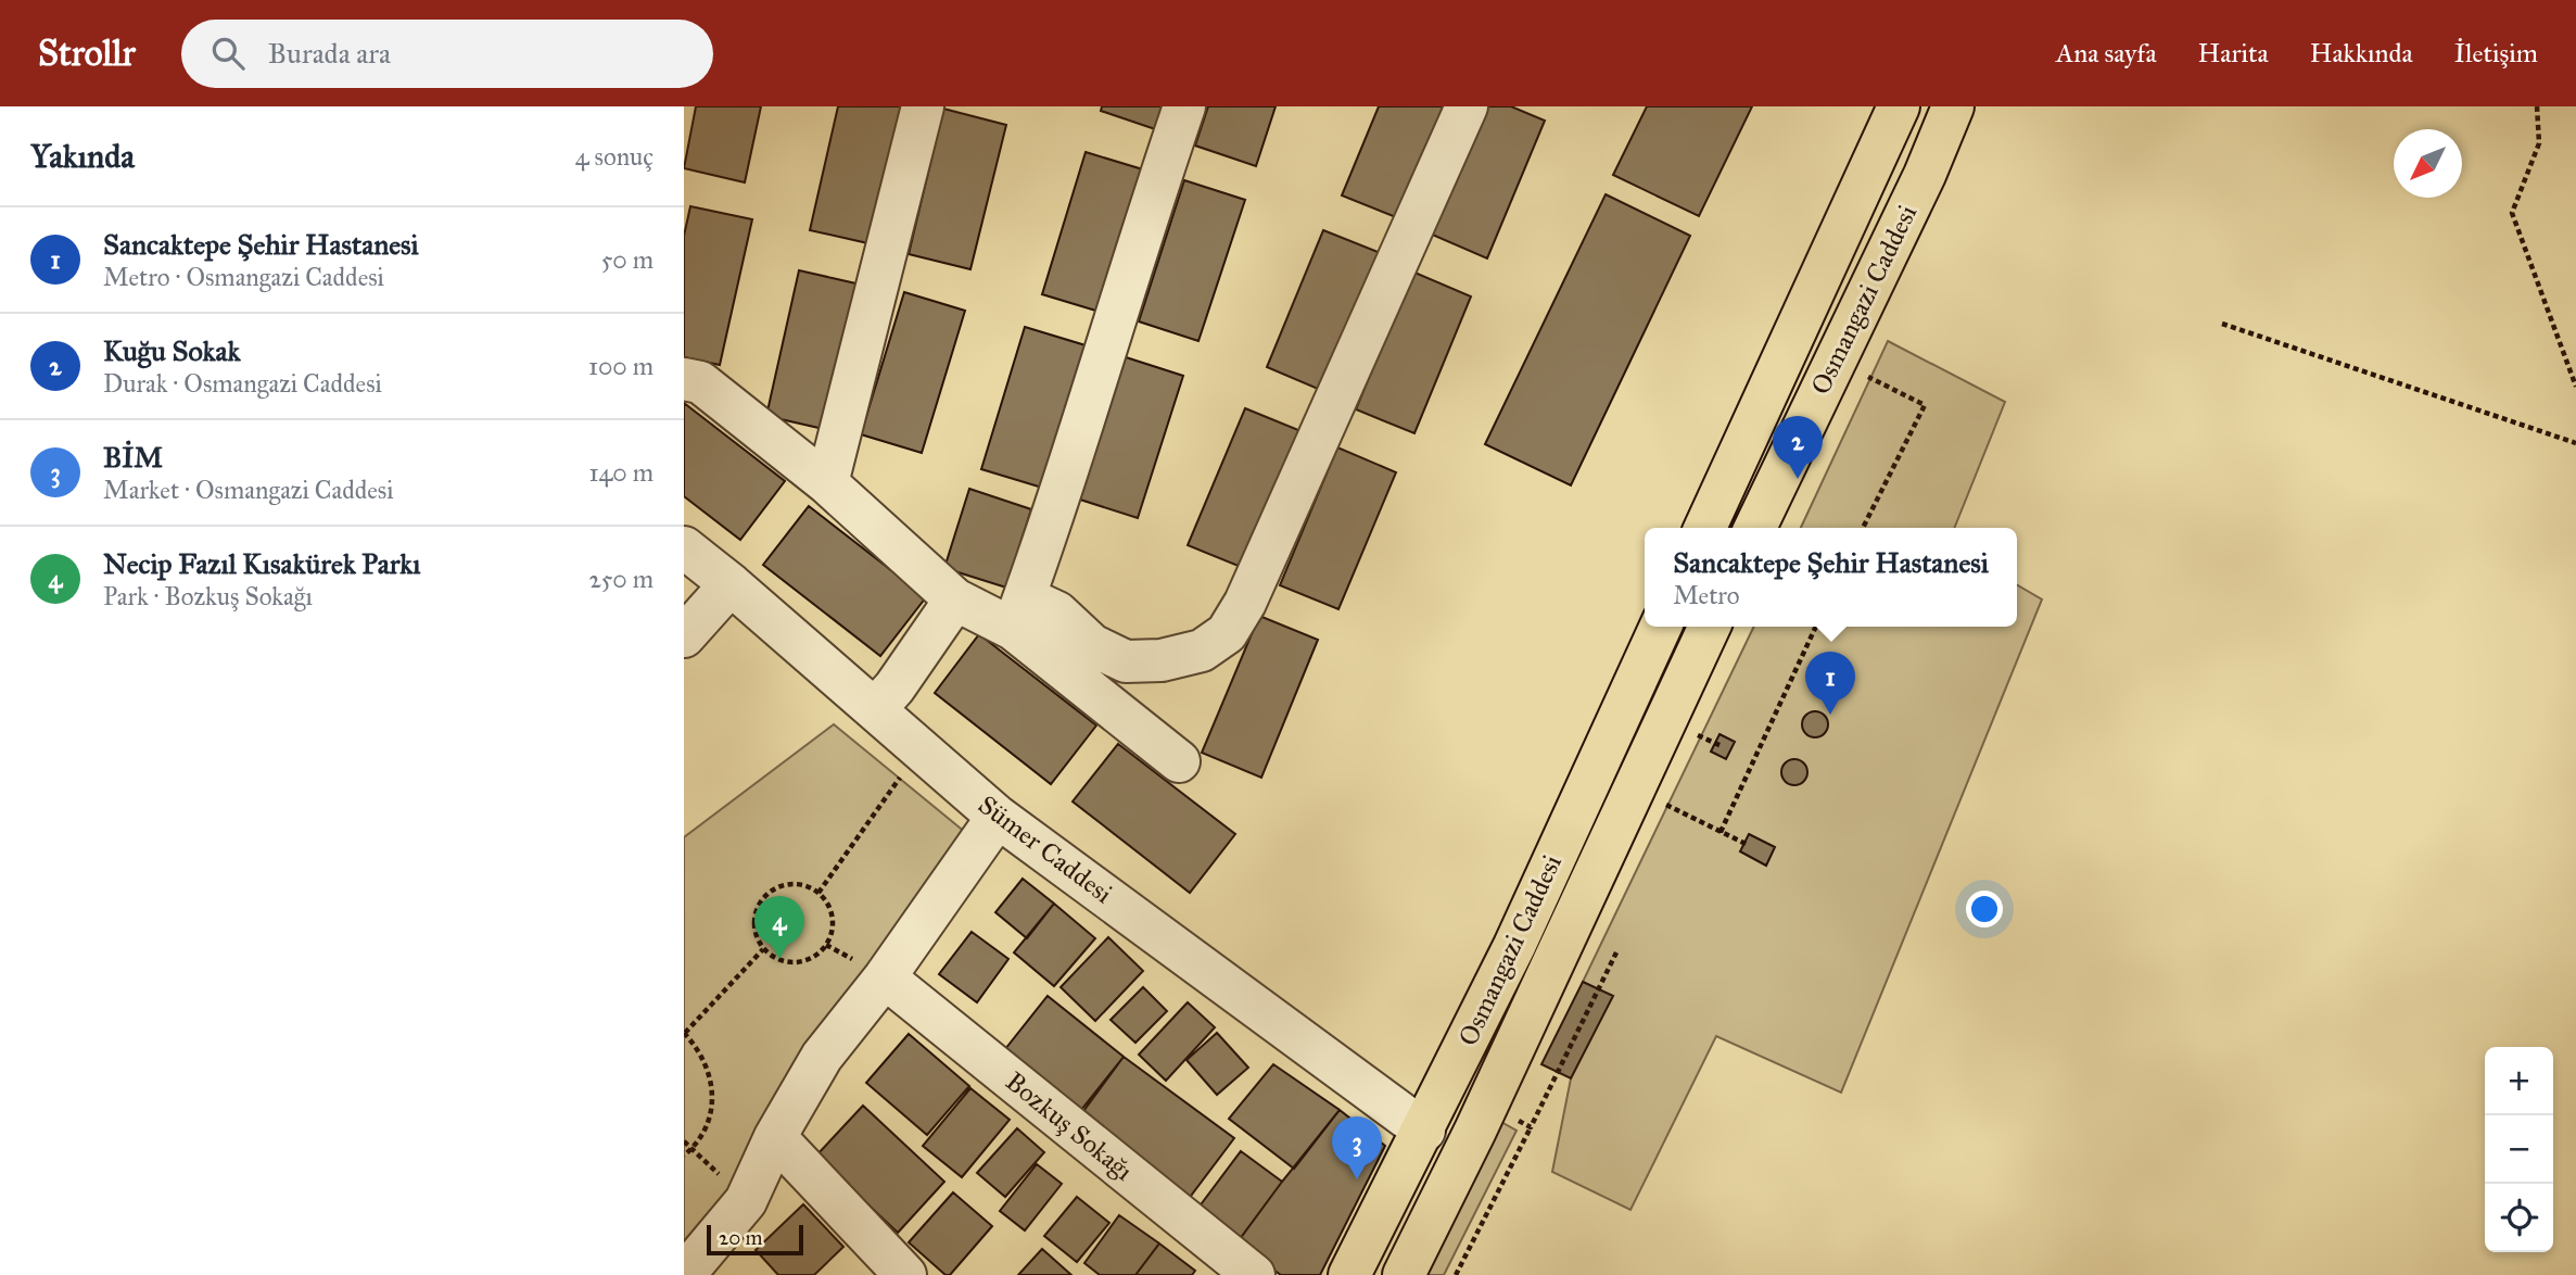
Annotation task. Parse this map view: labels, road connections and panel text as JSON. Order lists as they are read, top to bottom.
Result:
{
  "streets": {
    "main road": ["Osmangazi Caddesi"],
    "street": ["Sümer Caddesi", "Bozkuş Sokağı"]
  },
  "crossings": [
    ["Osmangazi Caddesi", "Sümer Caddesi"]
  ],
  "scale_bar": "20 m",
  "north": "bottom left",
  "page": {
    "header": "Strollr",
    "search": "Burada ara",
    "nav": [
      "Ana sayfa",
      "Harita",
      "Hakkında",
      "İletişim"
    ],
    "heading": ["Yakında", "4 sonuç"],
    "list": [
      {
        "mark": "1",
        "name": "Sancaktepe Şehir Hastanesi",
        "note": "Metro · Osmangazi Caddesi",
        "value": "50 m"
      },
      {
        "mark": "2",
        "name": "Kuğu Sokak",
        "note": "Durak · Osmangazi Caddesi",
        "value": "100 m"
      },
      {
        "mark": "3",
        "name": "BİM",
        "note": "Market · Osmangazi Caddesi",
        "value": "140 m"
      },
      {
        "mark": "4",
        "name": "Necip Fazıl Kısakürek Parkı",
        "note": "Park · Bozkuş Sokağı",
        "value": "250 m"
      }
    ],
    "pins": [
      "2",
      "1",
      "4",
      "3"
    ],
    "popup": ["Sancaktepe Şehir Hastanesi", "Metro"],
    "map_buttons": ["+", "−"],
    "scale": "20 m"
  }
}
